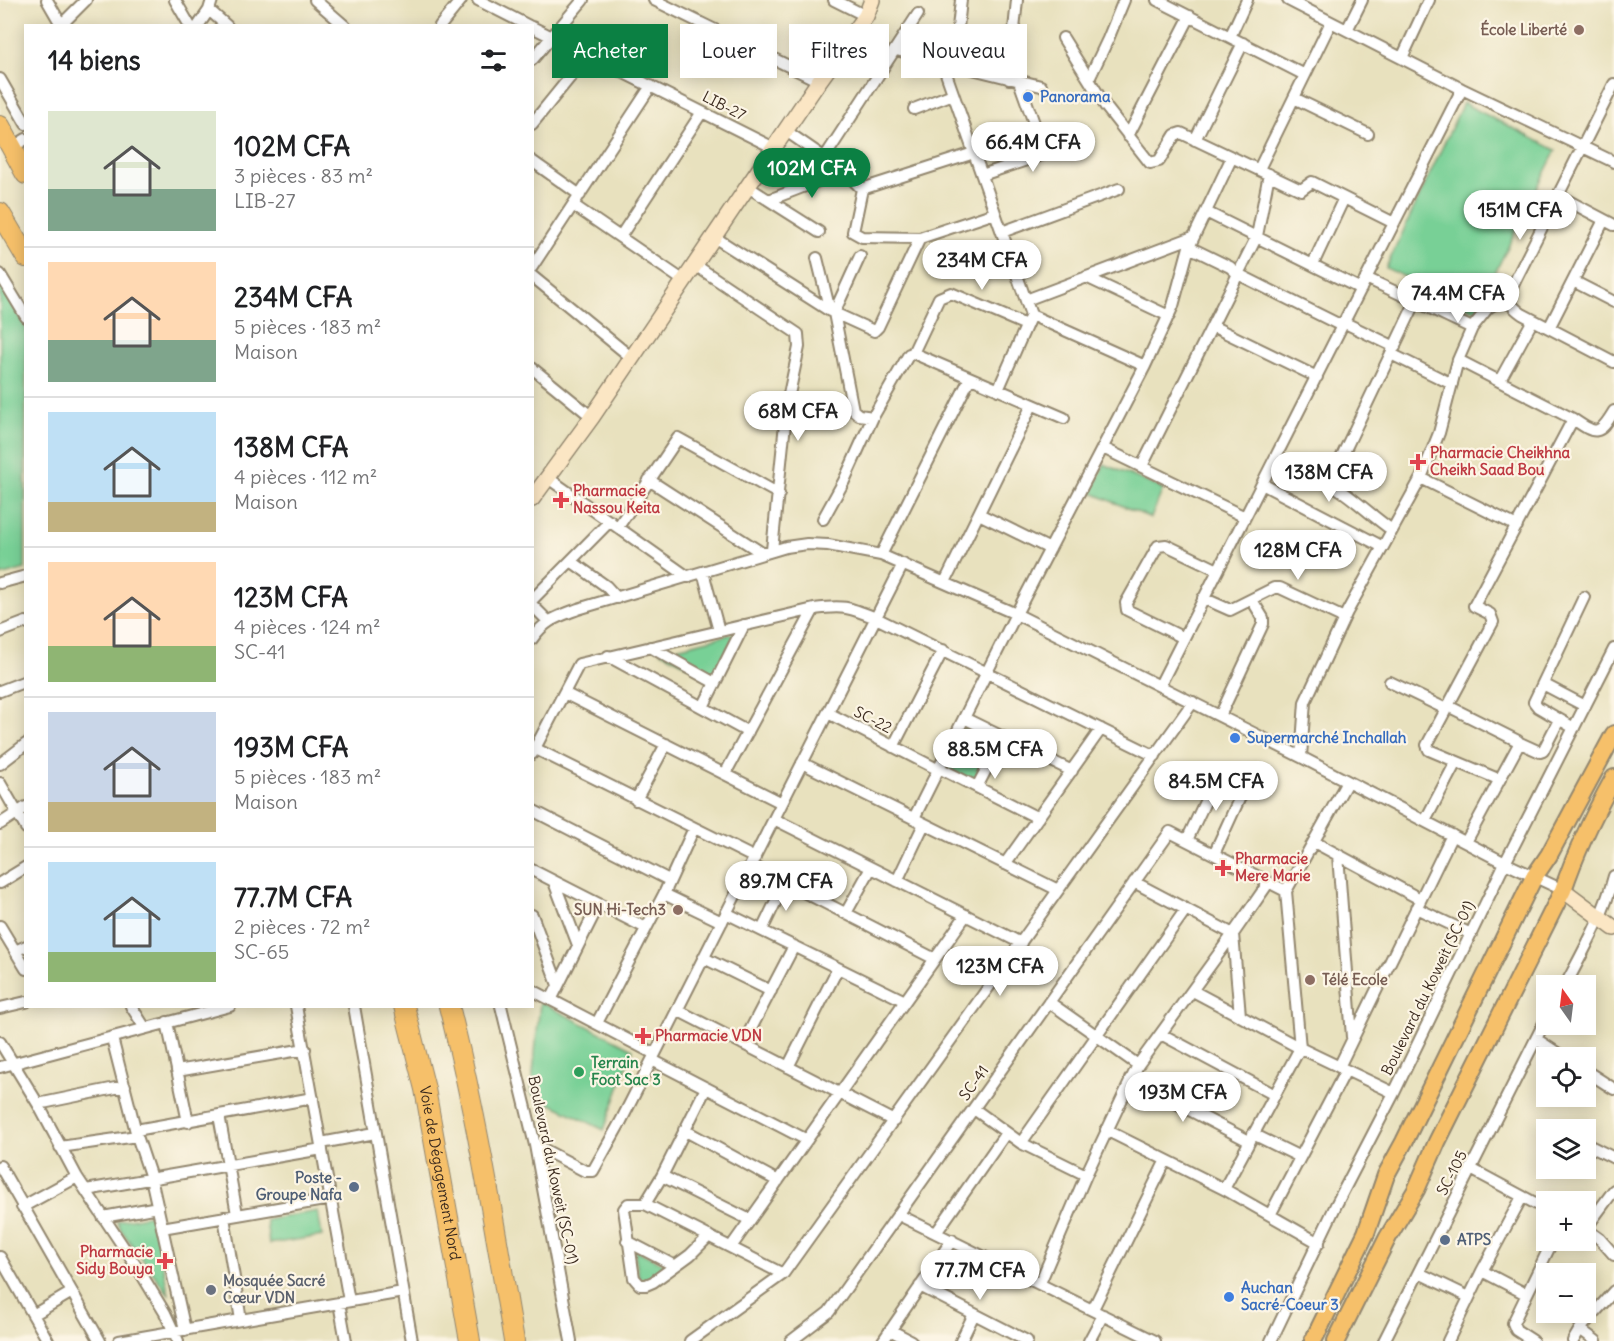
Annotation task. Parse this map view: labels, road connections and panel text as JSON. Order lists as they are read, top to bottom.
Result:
{
  "streets": {
    "highway": ["Voie de Dégagement Nord"],
    "street": [
      "LIB-27",
      "SC-22",
      "Boulevard du Koweit (SC-01)",
      "SC-41",
      "SC-105"
    ]
  },
  "places": {
    "other": [
      "École Liberté",
      "Panorama",
      "Supermarché Inchallah",
      "SUN Hi-Tech3",
      "Télé Ecole",
      "Terrain Foot Sac 3",
      "Poste - Groupe Nafa",
      "ATPS",
      "Mosquée Sacré Cœur VDN",
      "Auchan Sacré-Coeur 3"
    ],
    "health": [
      "Pharmacie Cheikhna Cheikh Saad Bou",
      "Pharmacie Nassou Keita",
      "Pharmacie Mere Marie",
      "Pharmacie VDN",
      "Pharmacie Sidy Bouya"
    ]
  },
  "north": "top",
  "page": {
    "chip": [
      "Acheter",
      "Louer",
      "Filtres",
      "Nouveau"
    ],
    "heading": "14 biens",
    "list": [
      {
        "name": "102M CFA",
        "note": "3 pièces · 83 m² · LIB-27"
      },
      {
        "name": "234M CFA",
        "note": "5 pièces · 183 m² · Maison"
      },
      {
        "name": "138M CFA",
        "note": "4 pièces · 112 m² · Maison"
      },
      {
        "name": "123M CFA",
        "note": "4 pièces · 124 m² · SC-41"
      },
      {
        "name": "193M CFA",
        "note": "5 pièces · 183 m² · Maison"
      },
      {
        "name": "77.7M CFA",
        "note": "2 pièces · 72 m² · SC-65"
      }
    ],
    "price": [
      "66.4M CFA",
      "102M CFA",
      "151M CFA",
      "234M CFA",
      "74.4M CFA",
      "68M CFA",
      "138M CFA",
      "128M CFA",
      "88.5M CFA",
      "84.5M CFA",
      "89.7M CFA",
      "123M CFA",
      "193M CFA",
      "77.7M CFA"
    ],
    "map_buttons": ["+", "−"]
  }
}
